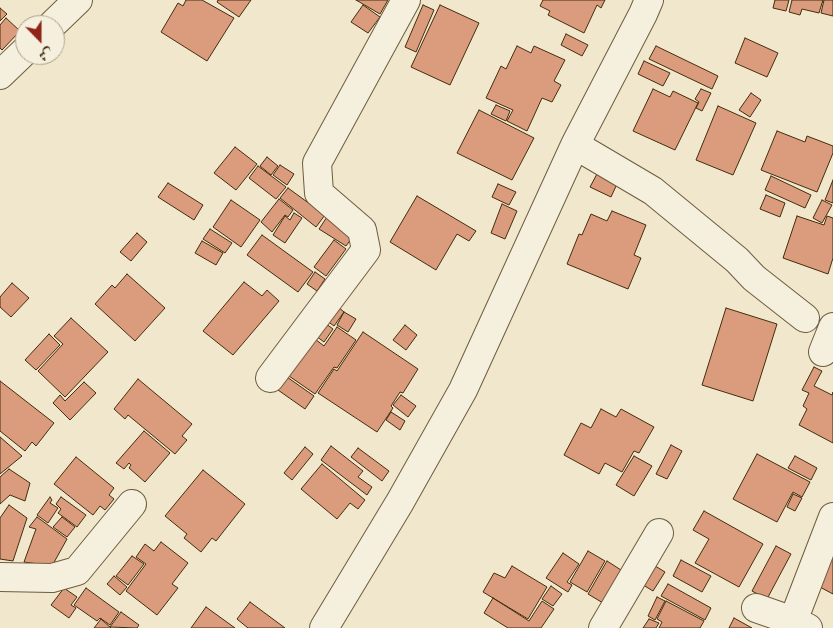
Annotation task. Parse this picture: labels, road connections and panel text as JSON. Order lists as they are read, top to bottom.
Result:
{
  "north": "bottom"
}
